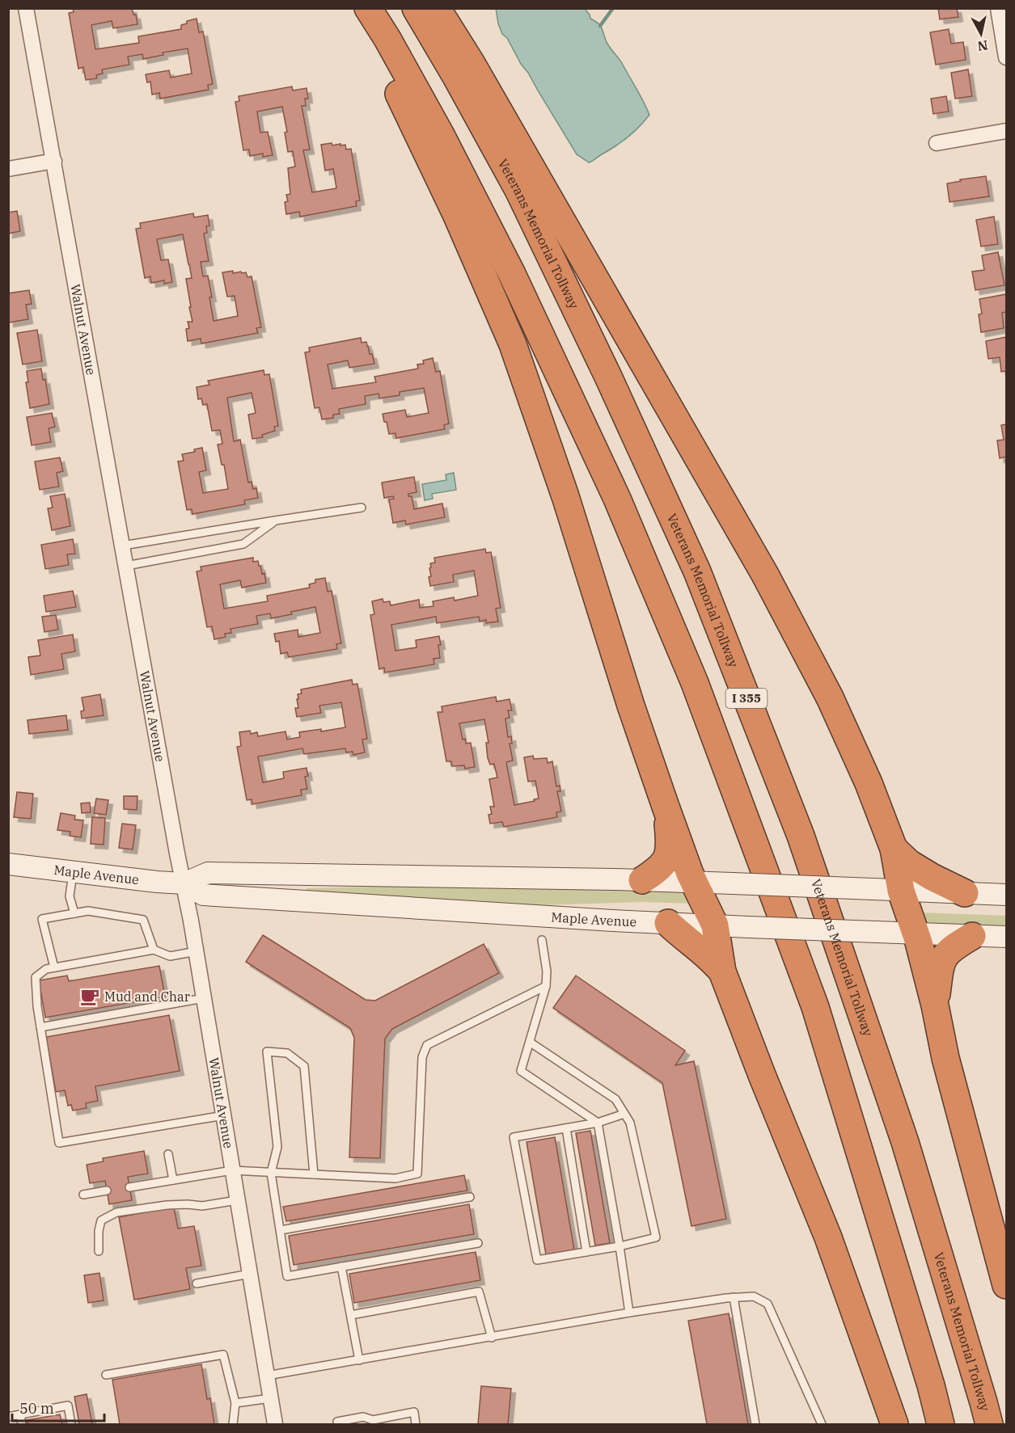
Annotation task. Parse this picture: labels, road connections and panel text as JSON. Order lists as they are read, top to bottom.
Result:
{
  "streets": {
    "highway": ["Veterans Memorial Tollway", "I 355"],
    "main road": ["Maple Avenue"],
    "street": ["Walnut Avenue"]
  },
  "crossings": [
    ["Walnut Avenue", "Maple Avenue"]
  ],
  "places": {
    "cafe": ["Mud and Char"]
  },
  "scale_bar": "50 m",
  "north": "bottom"
}
